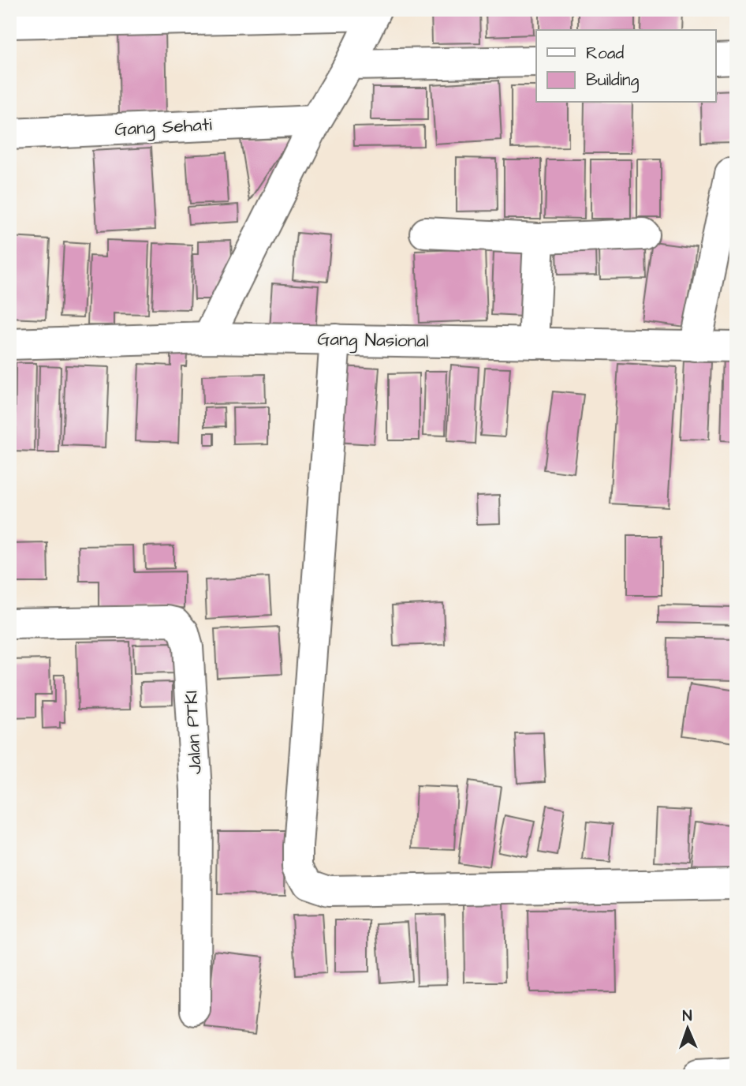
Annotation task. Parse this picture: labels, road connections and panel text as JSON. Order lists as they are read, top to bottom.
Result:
{
  "streets": {
    "street": ["Gang Sehati", "Gang Nasional", "Jalan PTKI"]
  },
  "legend": ["Road", "Building"],
  "north": "top"
}
